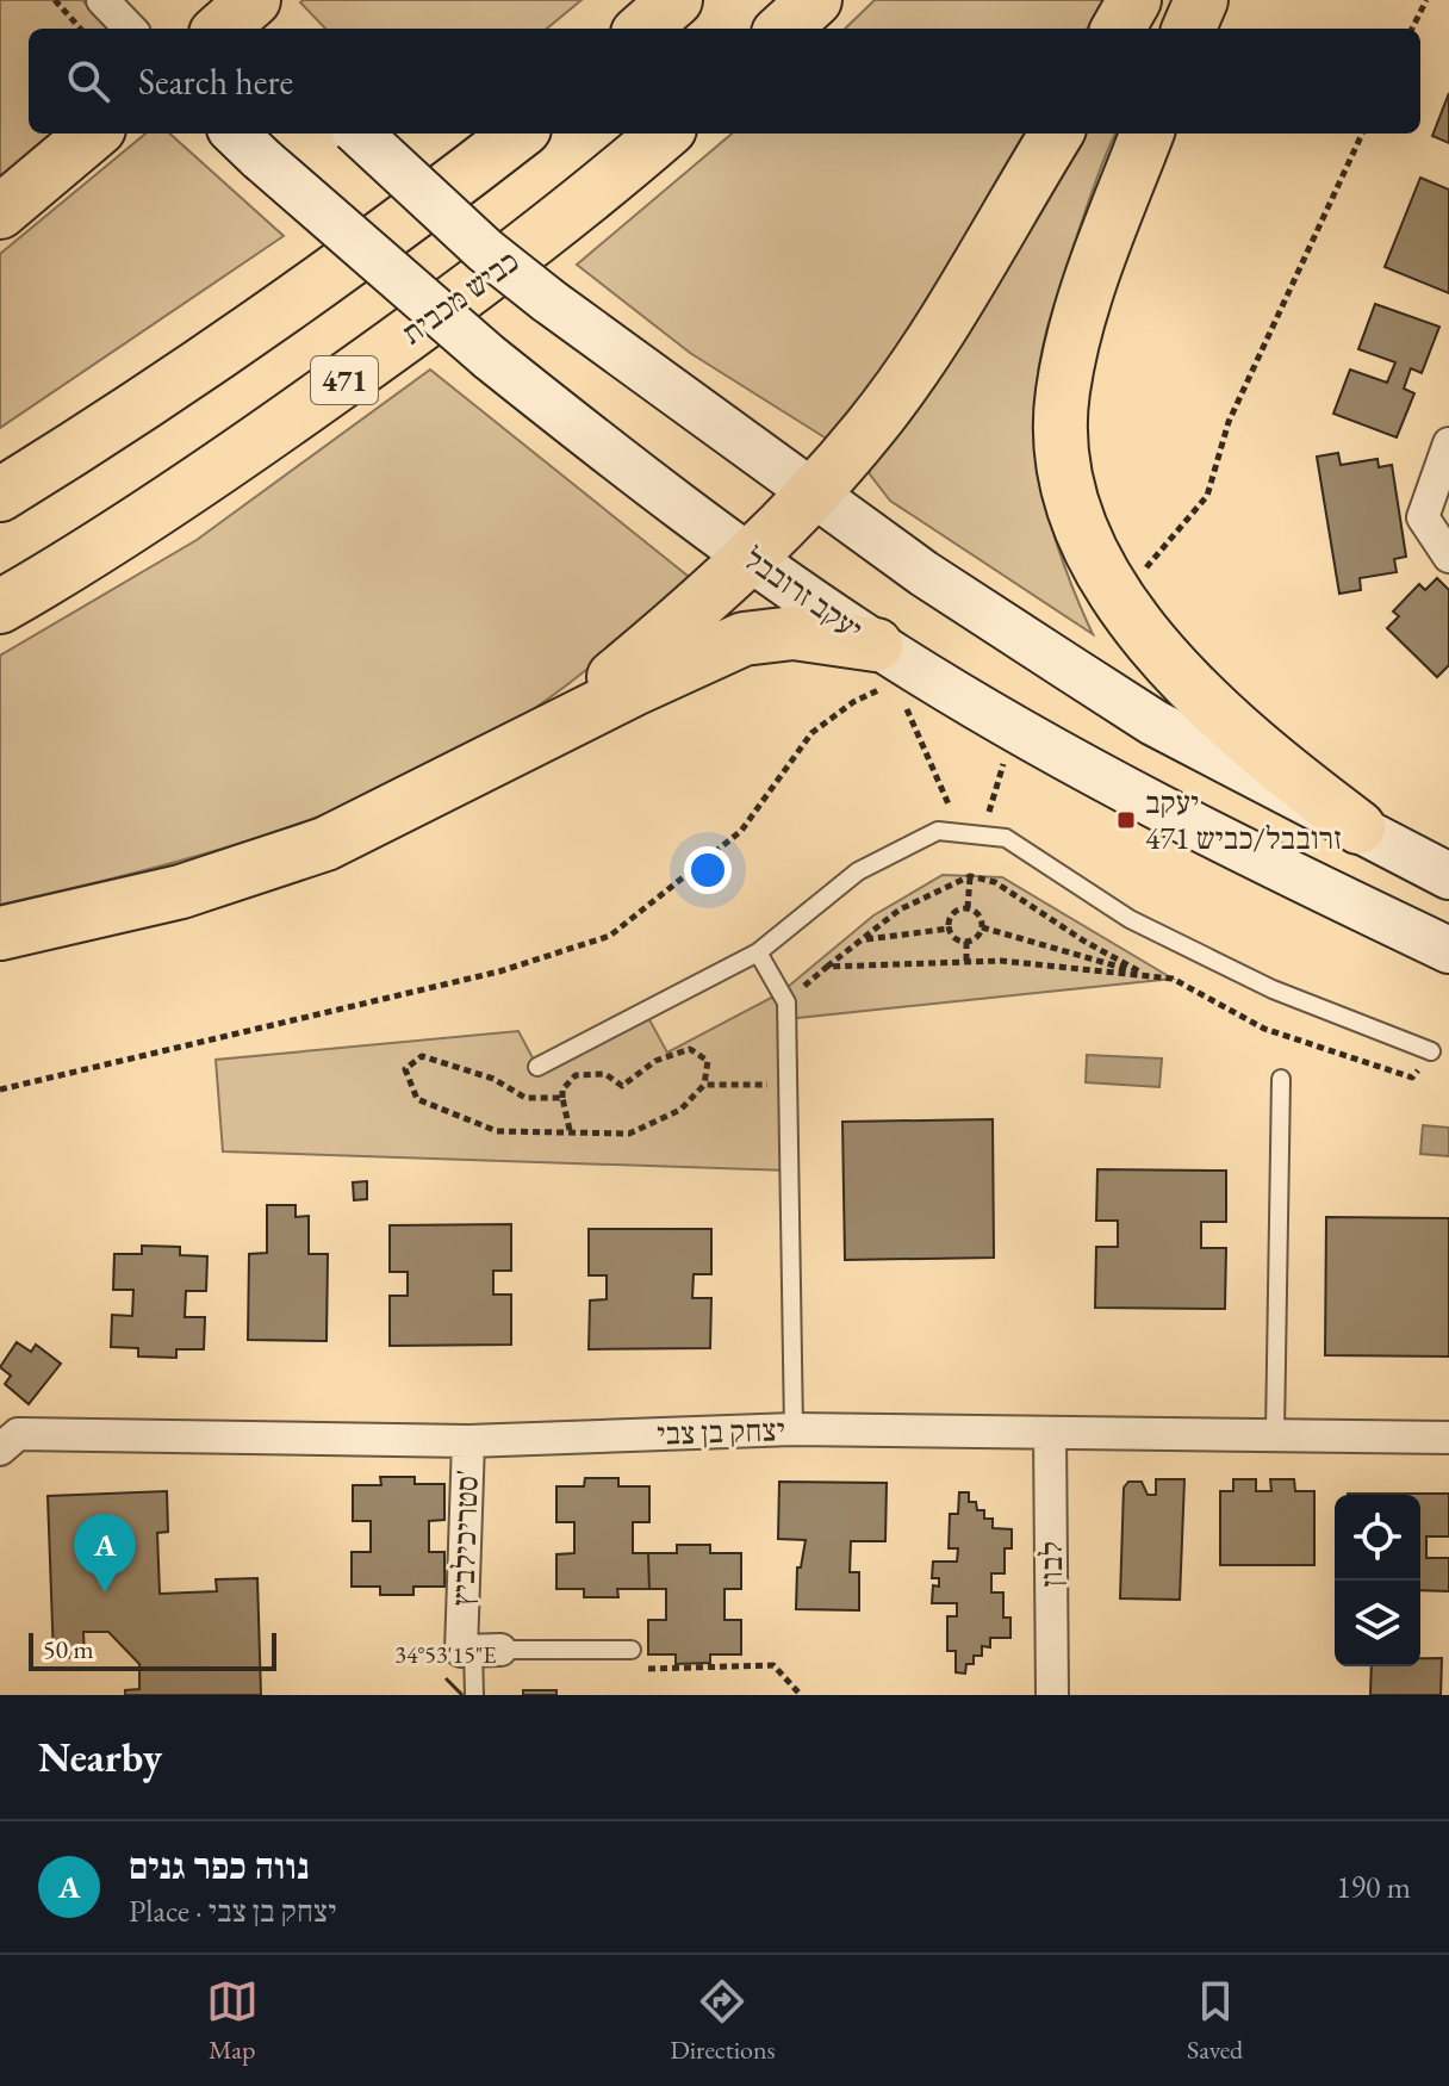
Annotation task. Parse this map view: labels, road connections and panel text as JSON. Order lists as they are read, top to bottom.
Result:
{
  "streets": {
    "highway": ["כביש מכבית", "471"],
    "main road": ["יעקב זרובבל"],
    "street": ["יצחק בן צבי", "סטריכילביץ'", "לבון"]
  },
  "crossings": [
    ["יצחק בן צבי", "סטריכילביץ'"],
    ["יצחק בן צבי", "לבון"]
  ],
  "places": {
    "transit": ["יעקב זרובבל/כביש 471"]
  },
  "scale_bar": "50 m",
  "page": {
    "search": "Search here",
    "pins": "A",
    "scale": "50 m",
    "heading": "Nearby",
    "list": [
      {
        "mark": "A",
        "name": "נווה כפר גנים",
        "note": "Place · יצחק בן צבי",
        "value": "190 m"
      }
    ],
    "nav": ["Map", "Directions", "Saved"]
  },
  "coordinates": ["34°53'15\"E"]
}
